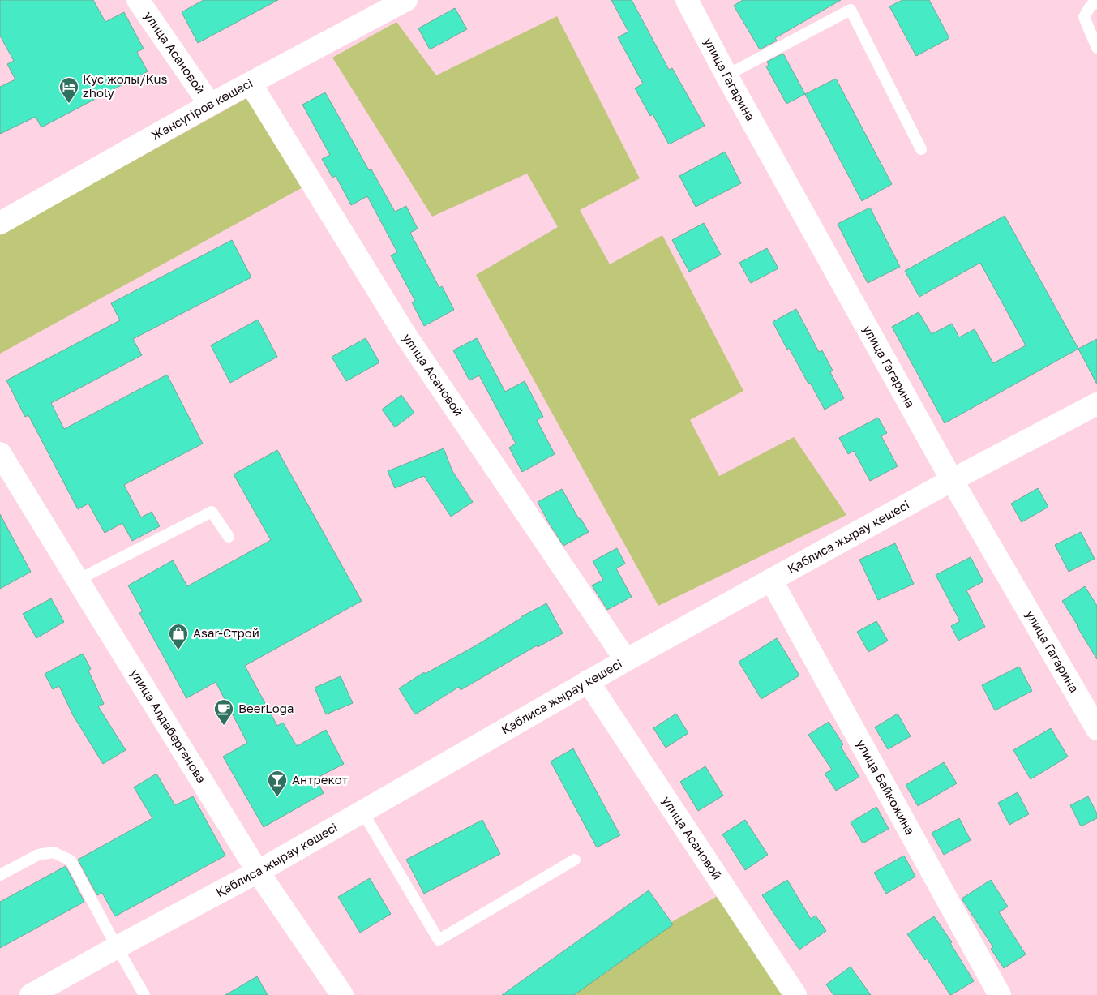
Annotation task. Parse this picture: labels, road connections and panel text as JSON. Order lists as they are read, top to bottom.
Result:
{
  "streets": {
    "street": [
      "улица Асановой",
      "улица Гагарина",
      "Жансүгіров көшесі",
      "Қаблиса жырау көшесі",
      "улица Алдабергенова",
      "улица Байкожина"
    ]
  },
  "crossings": [
    ["улица Асановой", "Жансүгіров көшесі"],
    ["улица Асановой", "Қаблиса жырау көшесі"],
    ["улица Гагарина", "Қаблиса жырау көшесі"],
    ["Қаблиса жырау көшесі", "улица Алдабергенова"],
    ["Қаблиса жырау көшесі", "улица Байкожина"]
  ],
  "places": {
    "hotel": ["Кус жолы/Kus zholy"],
    "shop": ["Asar-Строй"],
    "cafe": ["BeerLoga"],
    "bar": ["Антрекот"]
  }
}
